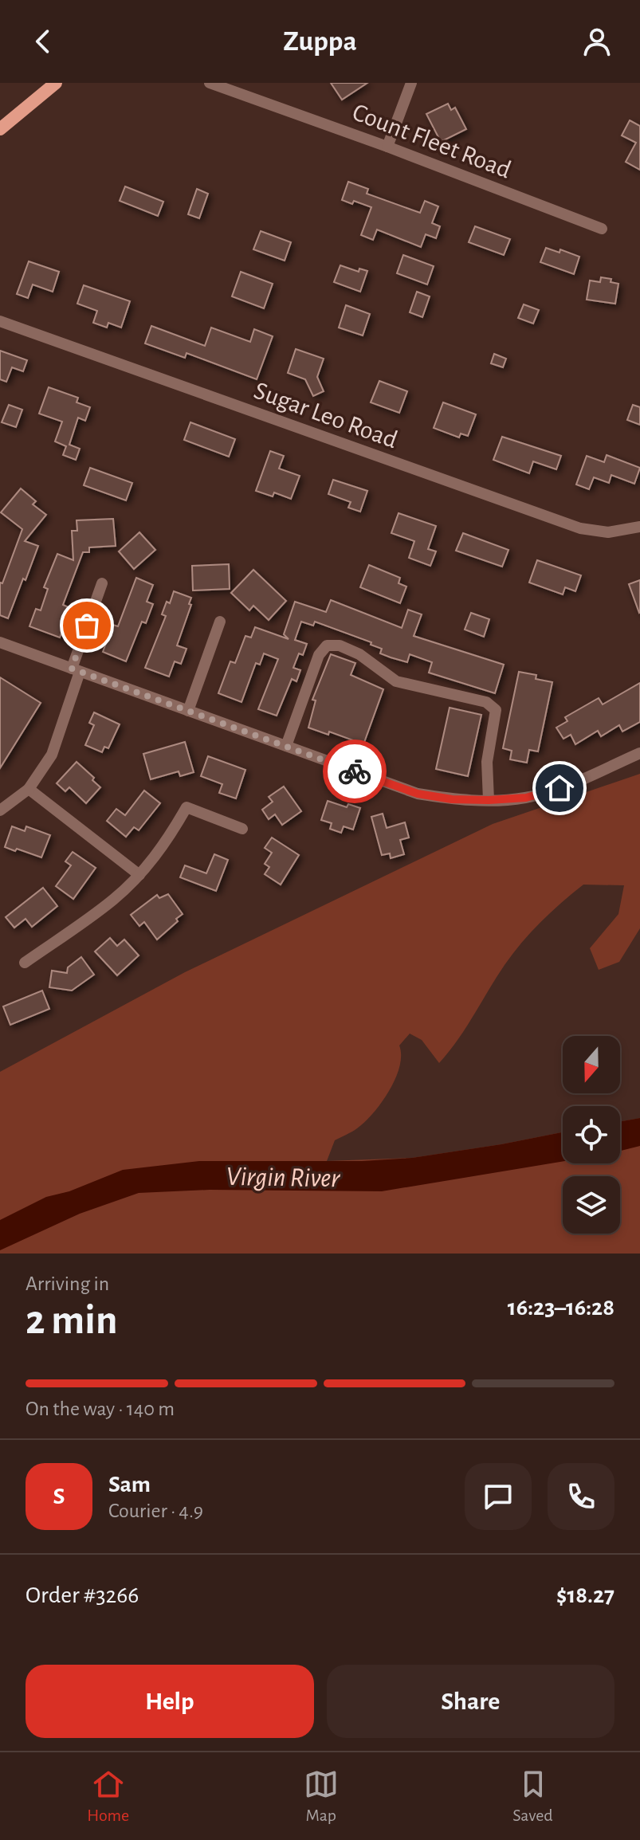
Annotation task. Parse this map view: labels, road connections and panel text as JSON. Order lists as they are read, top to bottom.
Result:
{
  "streets": {
    "street": ["Count Fleet Road", "Sugar Leo Road"]
  },
  "water": ["Virgin River"],
  "north": "bottom",
  "page": {
    "header": "Zuppa",
    "heading": ["2 min", "Arriving in", "16:23–16:28"],
    "panel": [
      "Sam",
      "Courier · 4.9",
      "Order #3266",
      "$18.27"
    ],
    "bar": "On the way · 140 m",
    "round": "S",
    "buttons": ["Help", "Share"],
    "tabs": ["Home", "Map", "Saved"]
  }
}
